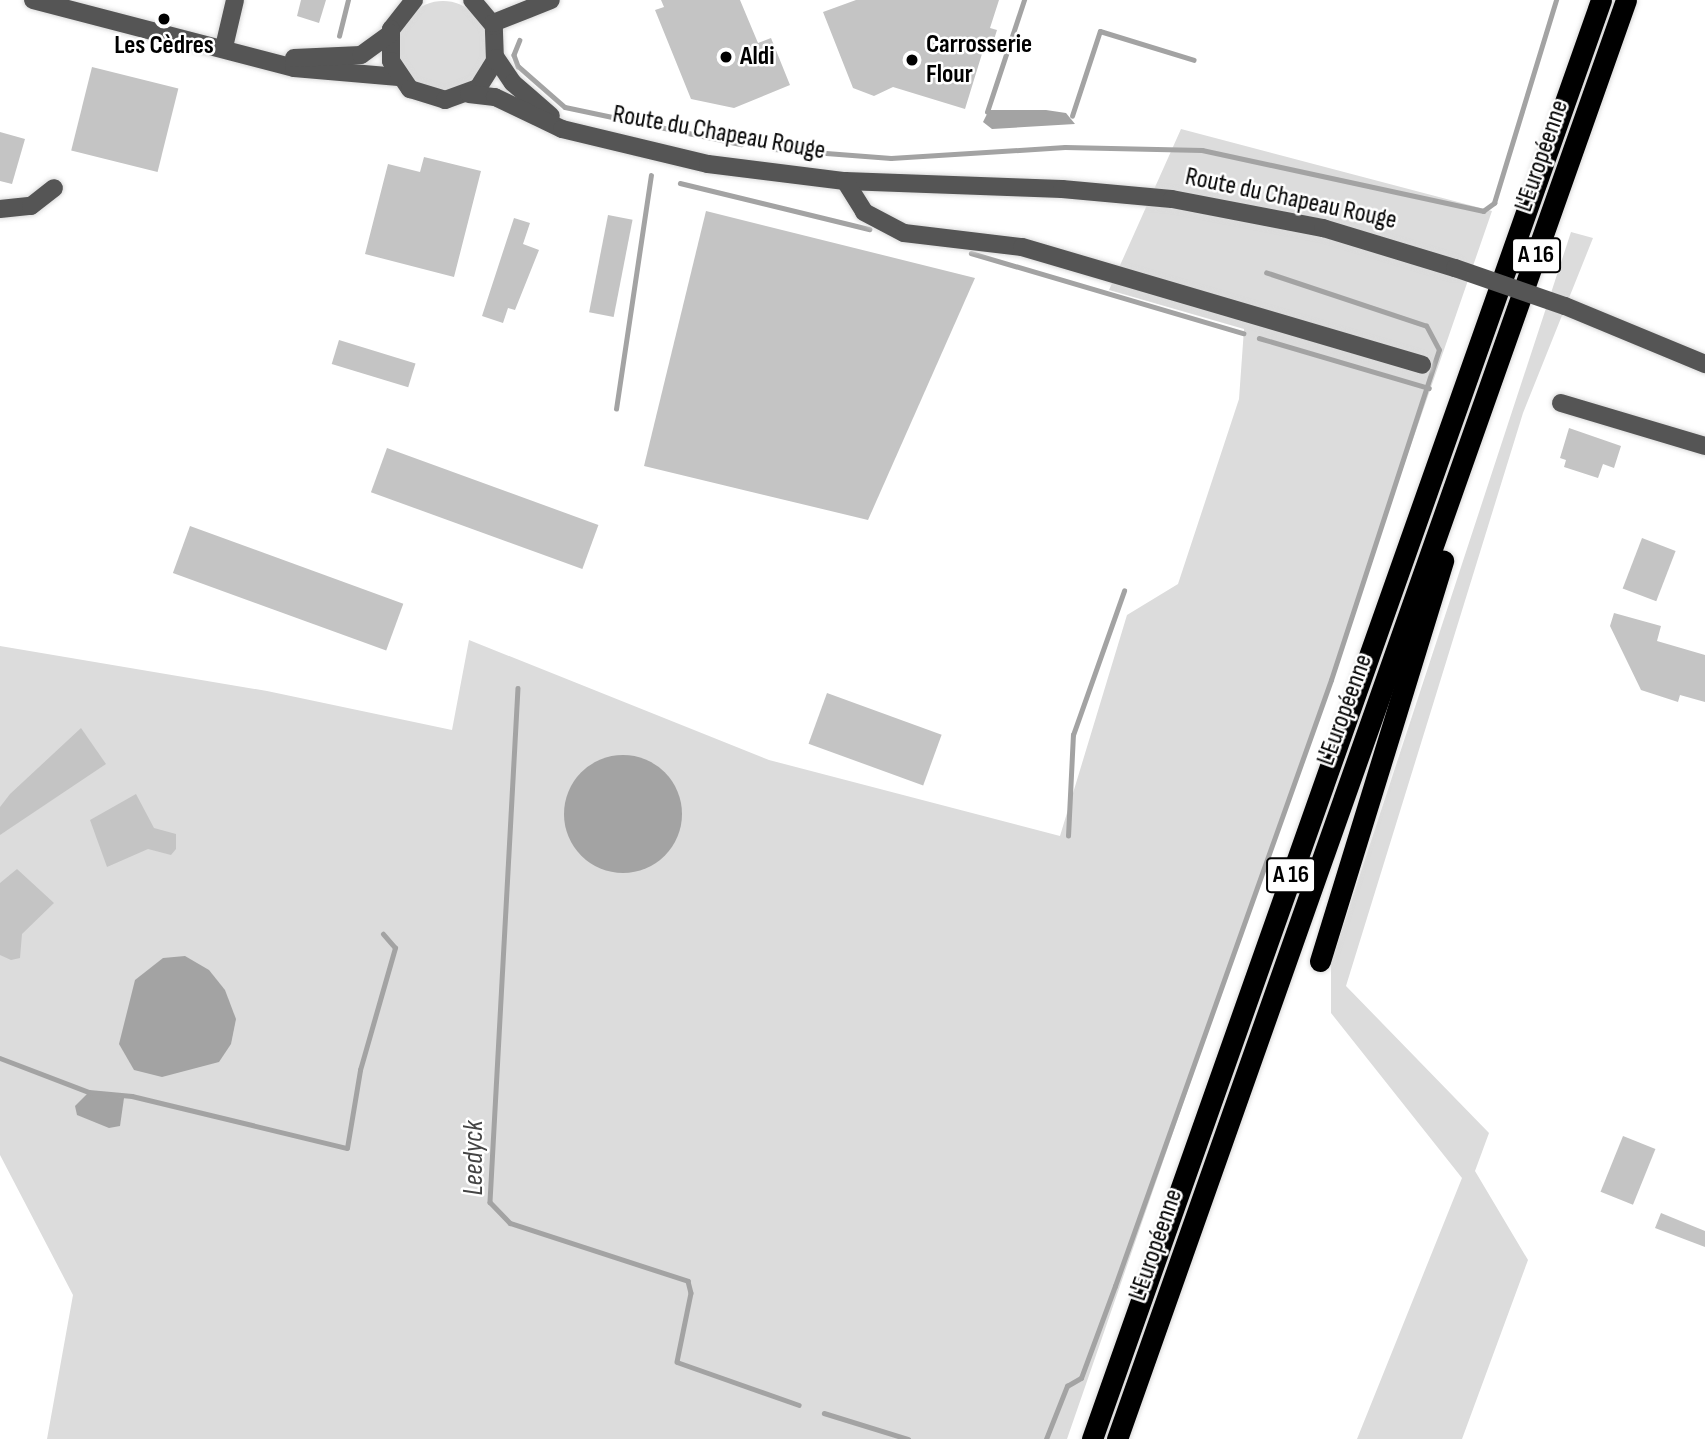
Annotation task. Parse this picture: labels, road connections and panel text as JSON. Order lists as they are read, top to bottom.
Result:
{
  "streets": {
    "highway": ["L'Européenne", "A 16"],
    "street": ["Route du Chapeau Rouge"]
  },
  "water": ["Leedyck"],
  "places": ["Les Cèdres", "Aldi", "Carrosserie Flour"]
}
